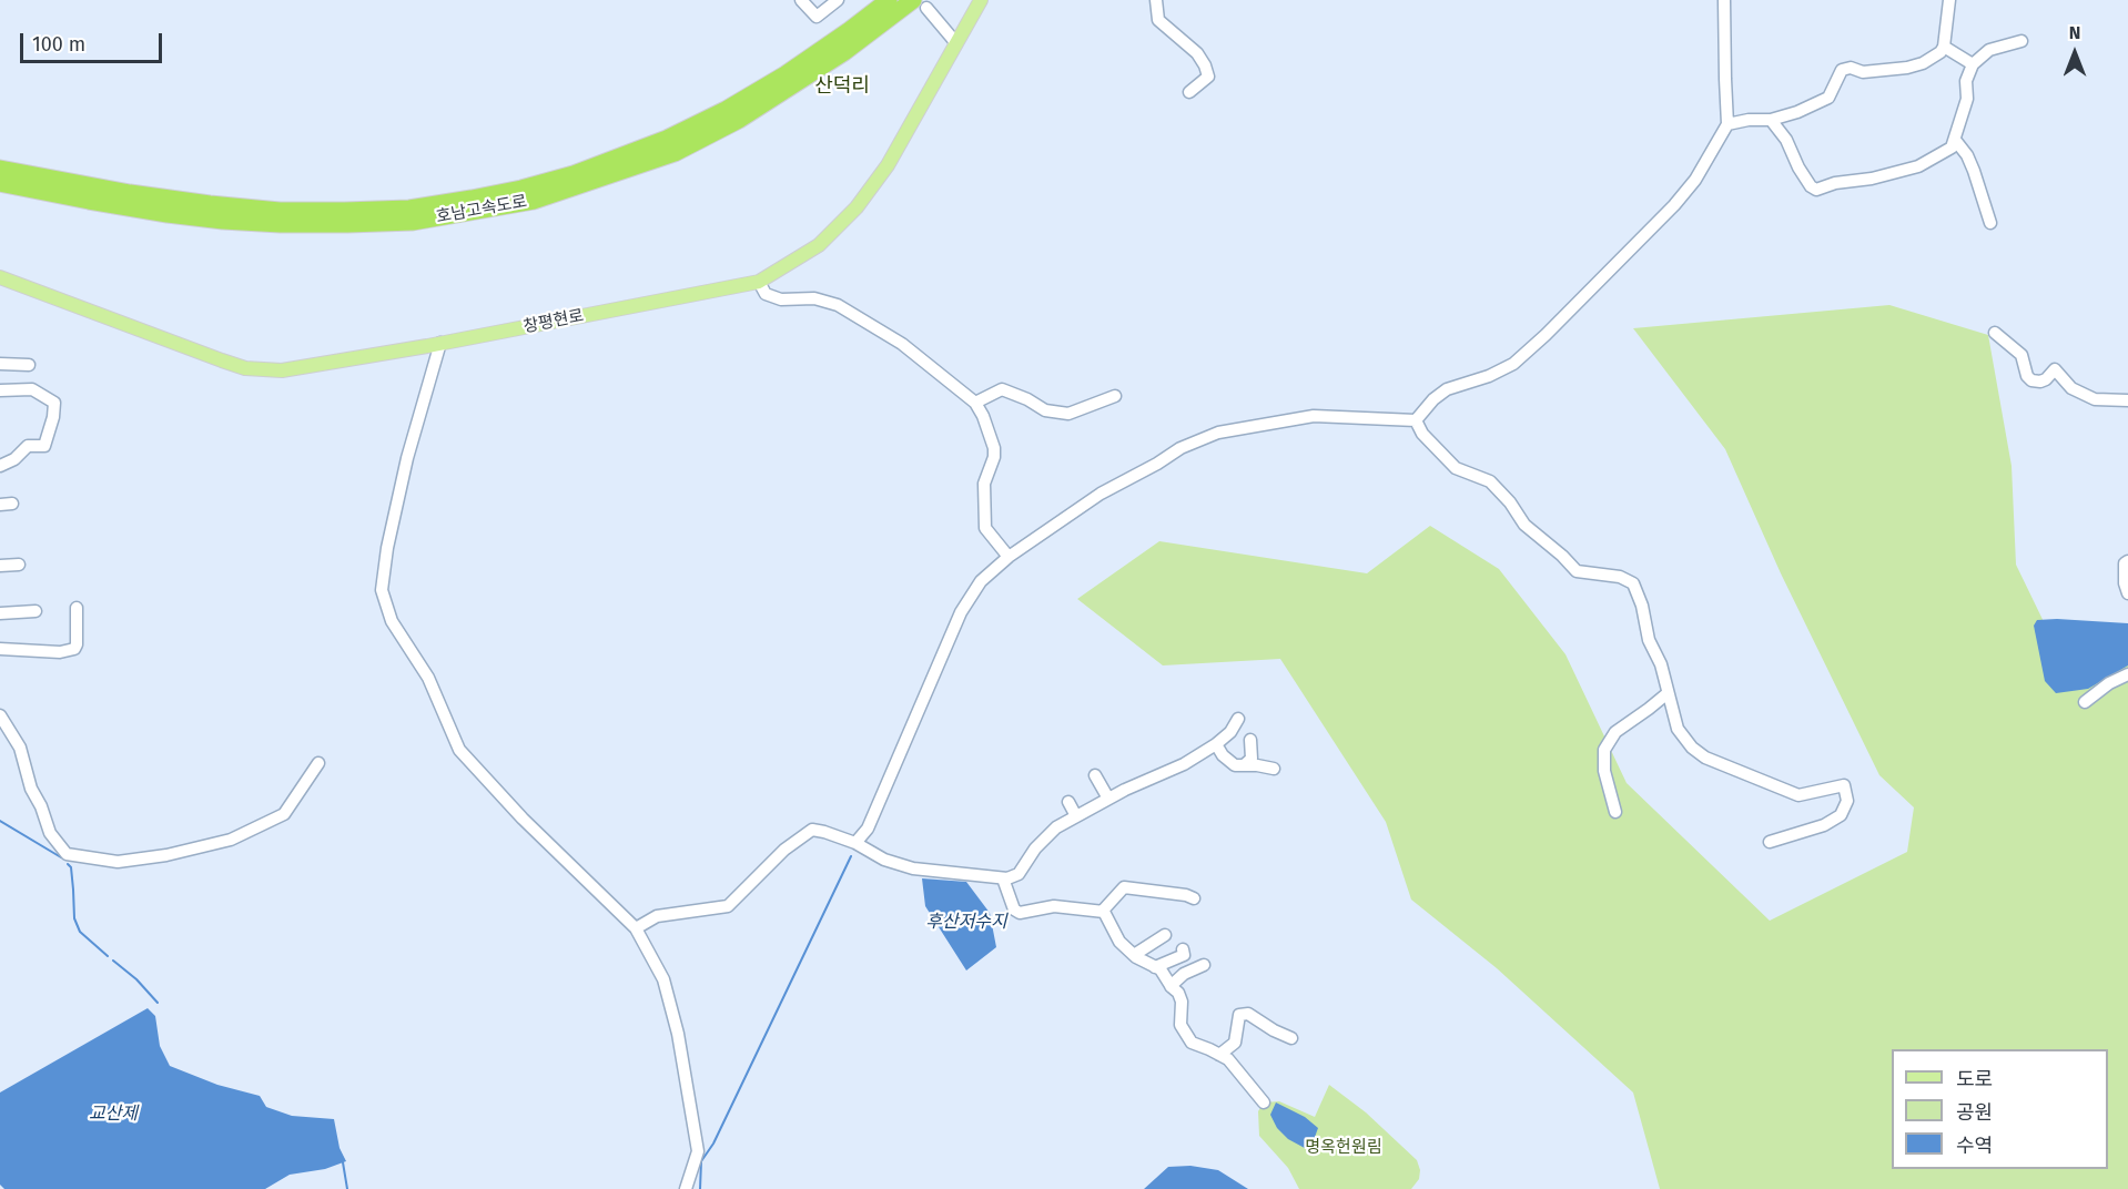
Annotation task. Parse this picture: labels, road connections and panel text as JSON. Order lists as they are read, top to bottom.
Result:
{
  "streets": {
    "highway": ["호남고속도로"],
    "main road": ["창평현로"]
  },
  "districts": ["산덕리"],
  "water": ["후산저수지", "교산제"],
  "parks": ["명옥헌원림"],
  "legend": ["도로", "공원", "수역"],
  "scale_bar": "100 m",
  "north": "top"
}
